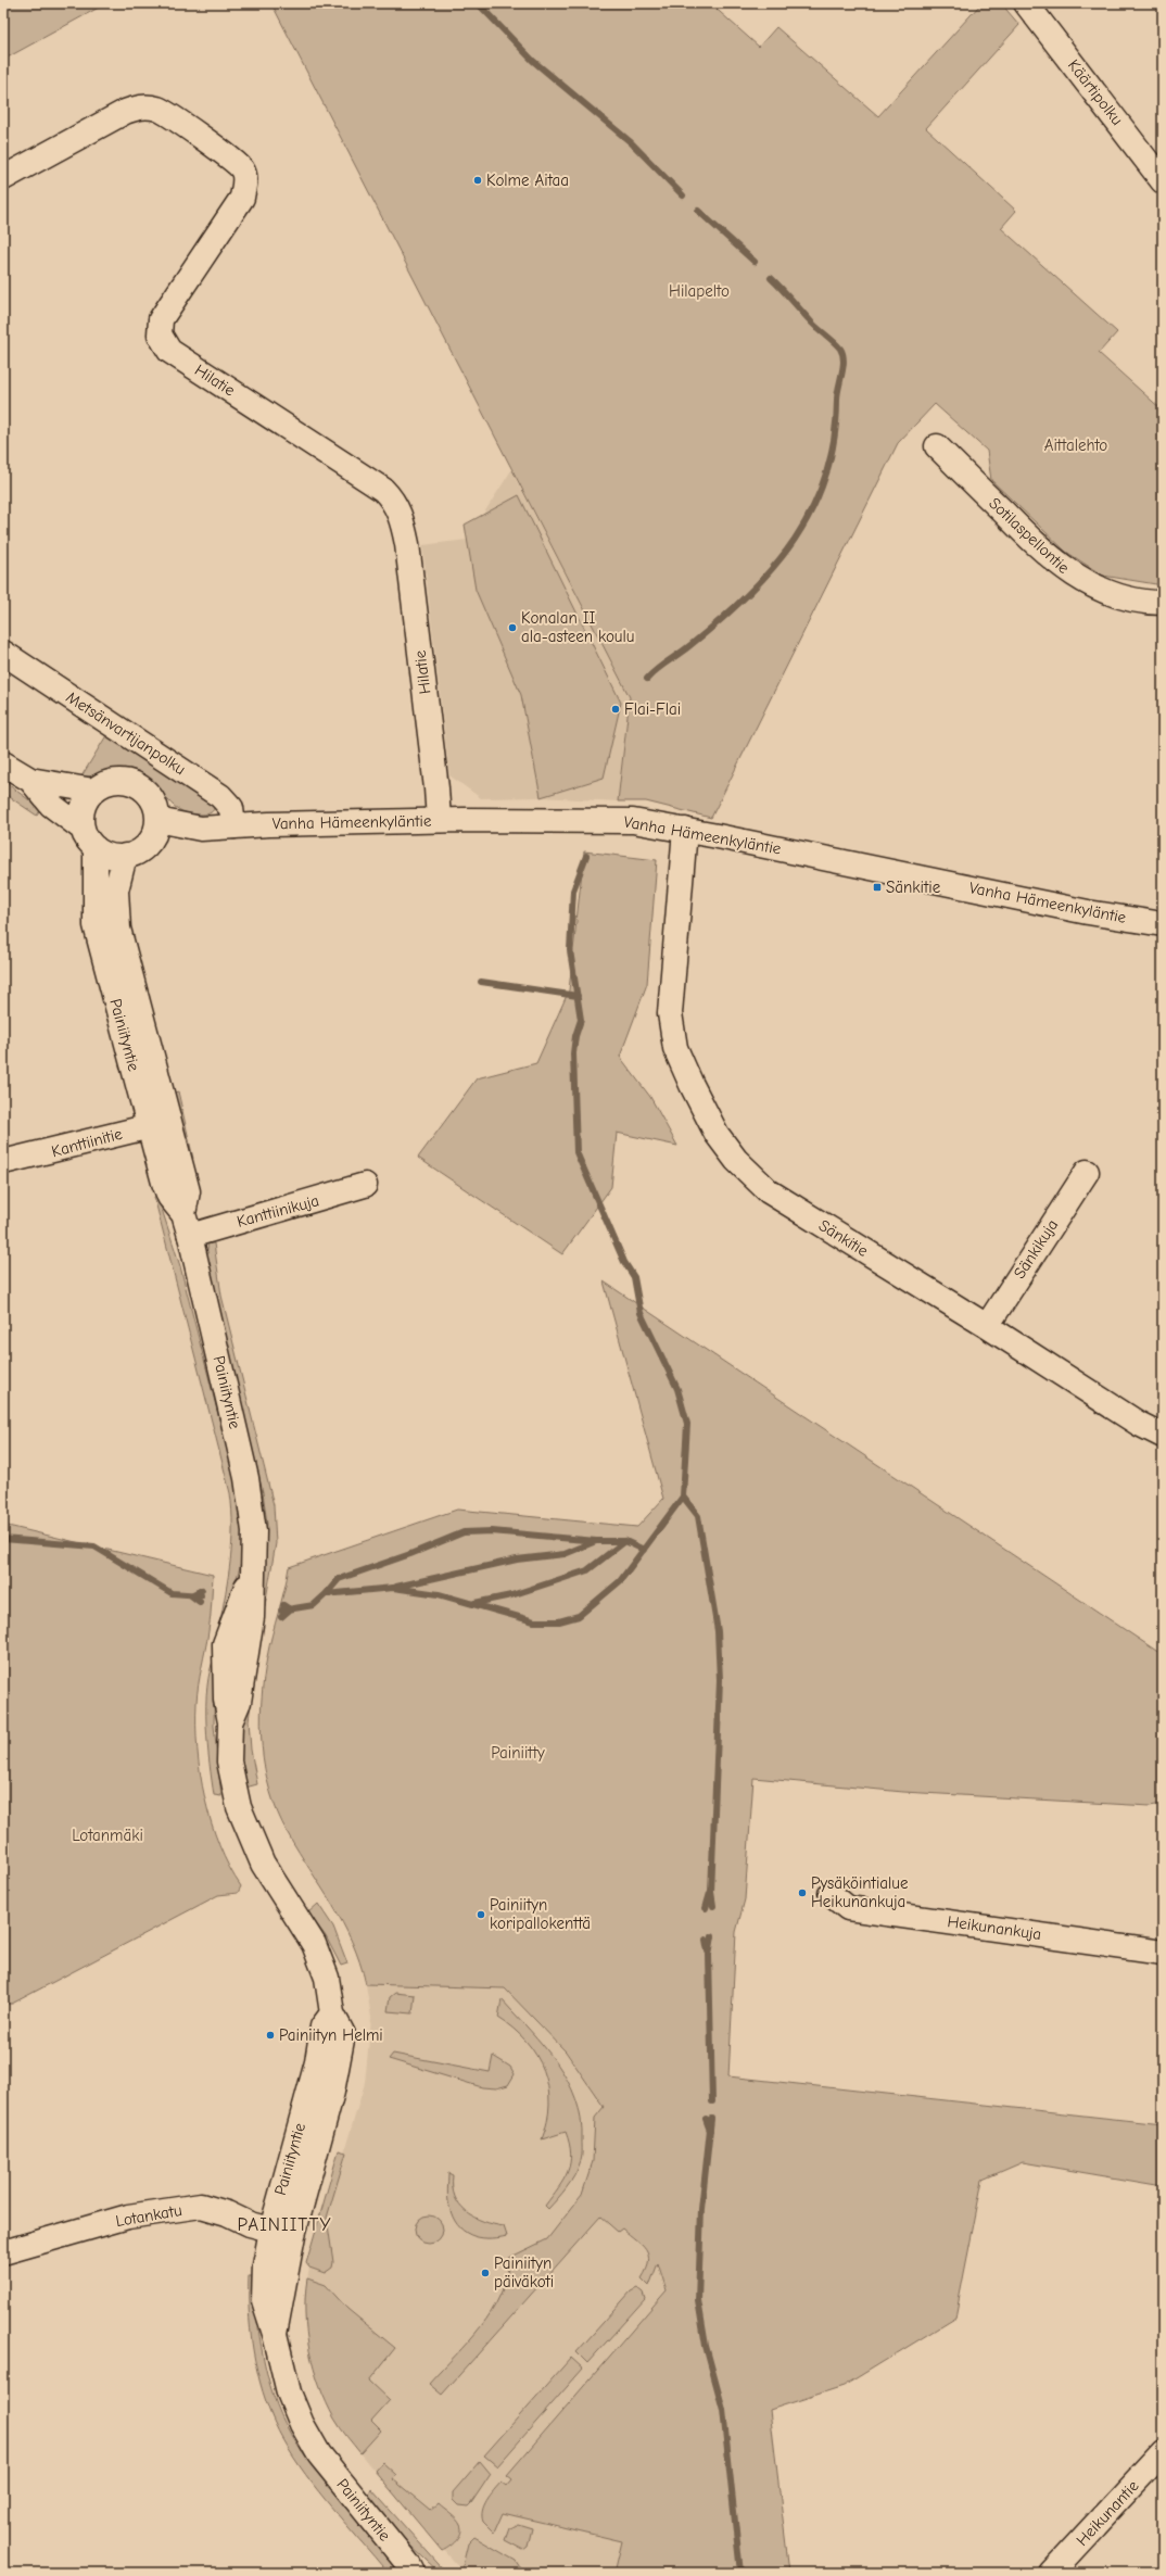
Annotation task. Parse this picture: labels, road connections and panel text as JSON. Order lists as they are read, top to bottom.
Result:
{
  "streets": {
    "street": [
      "Käärtipolku",
      "Hilatie",
      "Sotilaspellontie",
      "Metsänvartijanpolku",
      "Vanha Hämeenkyläntie",
      "Painiityntie",
      "Kanttiinitie",
      "Kanttiinikuja",
      "Sänkitie",
      "Sänkikuja",
      "Heikunankuja",
      "Lotankatu",
      "Heikunantie"
    ]
  },
  "crossings": [
    ["Hilatie", "Vanha Hämeenkyläntie"],
    ["Metsänvartijanpolku", "Vanha Hämeenkyläntie"],
    ["Vanha Hämeenkyläntie", "Painiityntie"],
    ["Vanha Hämeenkyläntie", "Sänkitie"],
    ["Painiityntie", "Kanttiinitie"],
    ["Painiityntie", "Kanttiinikuja"],
    ["Painiityntie", "Lotankatu"],
    ["Sänkitie", "Sänkikuja"]
  ],
  "districts": ["PAINIITTY"],
  "parks": [
    "Hilapelto",
    "Aittalehto",
    "Painiitty",
    "Lotanmäki"
  ],
  "places": {
    "other": [
      "Kolme Aitaa",
      "Konalan II ala-asteen koulu",
      "Flai-Flai",
      "Pysäköintialue Heikunankuja",
      "Painiityn koripallokenttä",
      "Painiityn Helmi",
      "Painiityn päiväkoti"
    ],
    "transit": ["Sänkitie"]
  }
}
